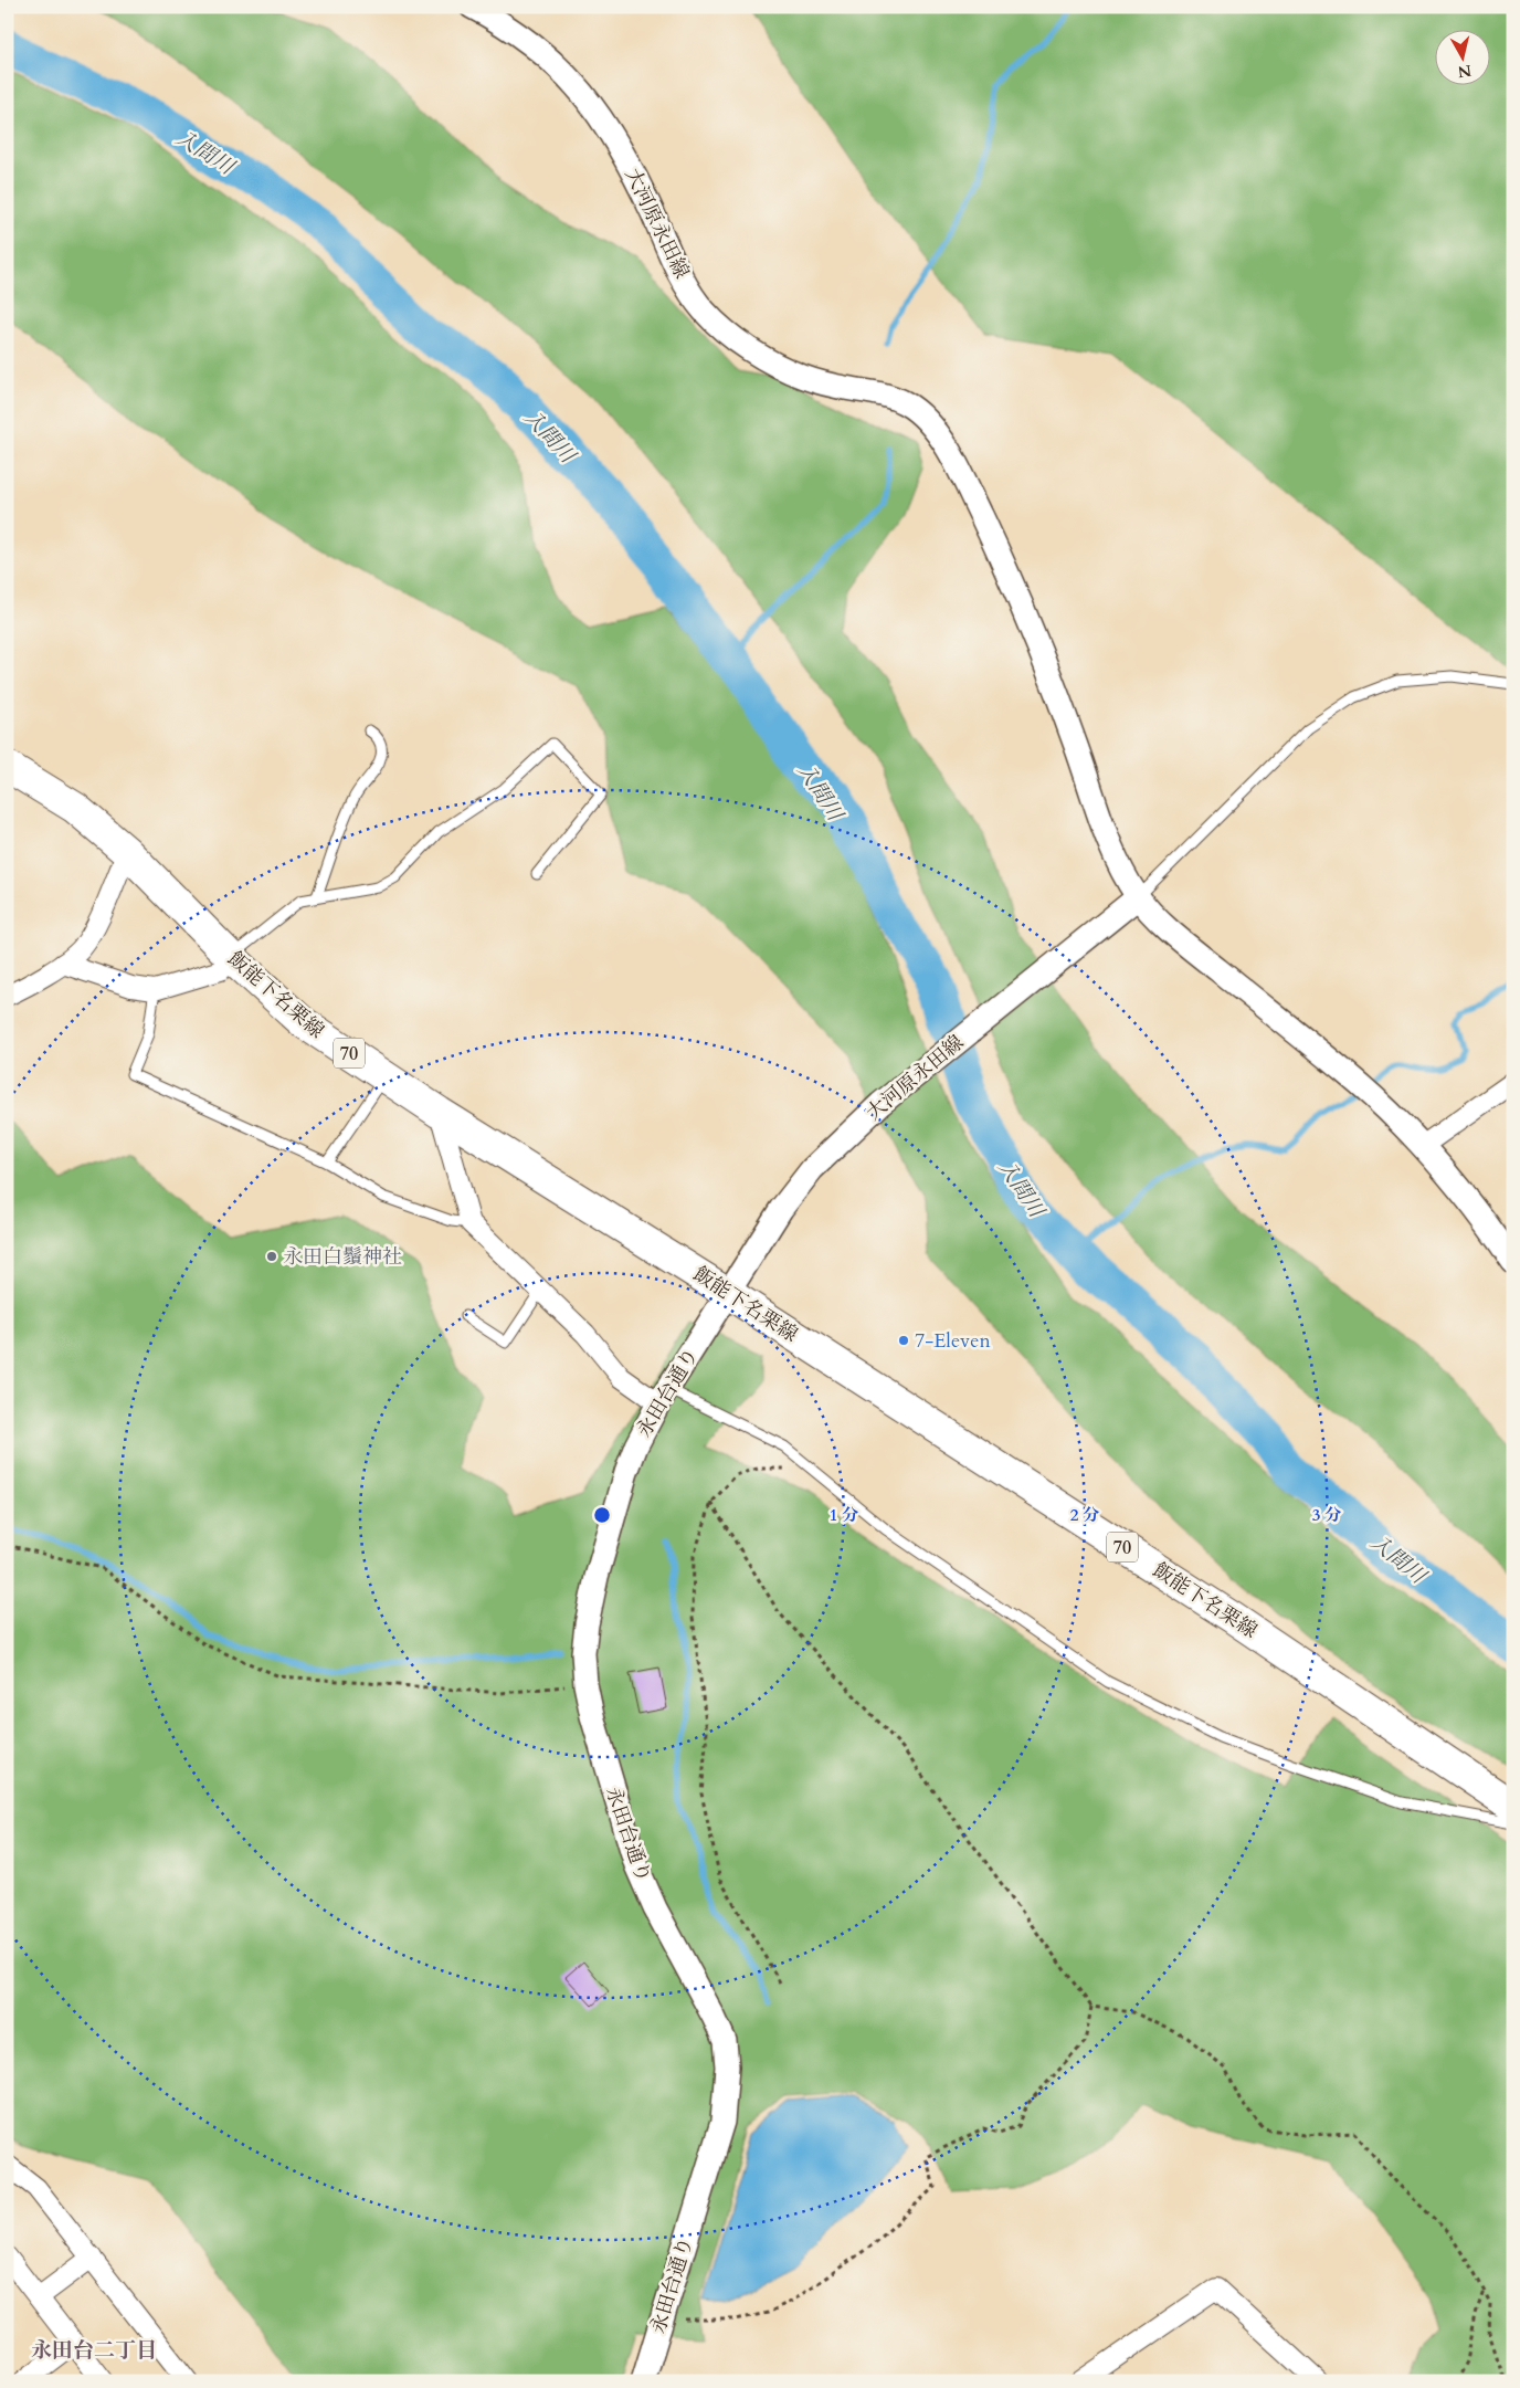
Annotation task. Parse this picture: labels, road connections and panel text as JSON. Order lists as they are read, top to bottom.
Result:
{
  "streets": {
    "main road": ["飯能下名栗線", "70"],
    "street": ["大河原永田線", "永田台通り"]
  },
  "crossings": [
    ["大河原永田線", "飯能下名栗線"],
    ["大河原永田線", "永田台通り"],
    ["飯能下名栗線", "永田台通り"]
  ],
  "districts": ["永田台二丁目"],
  "water": ["入間川"],
  "places": ["永田白鬚神社", "7-Eleven"],
  "north": "bottom",
  "rings": ["1 分", "2 分", "3 分"]
}
